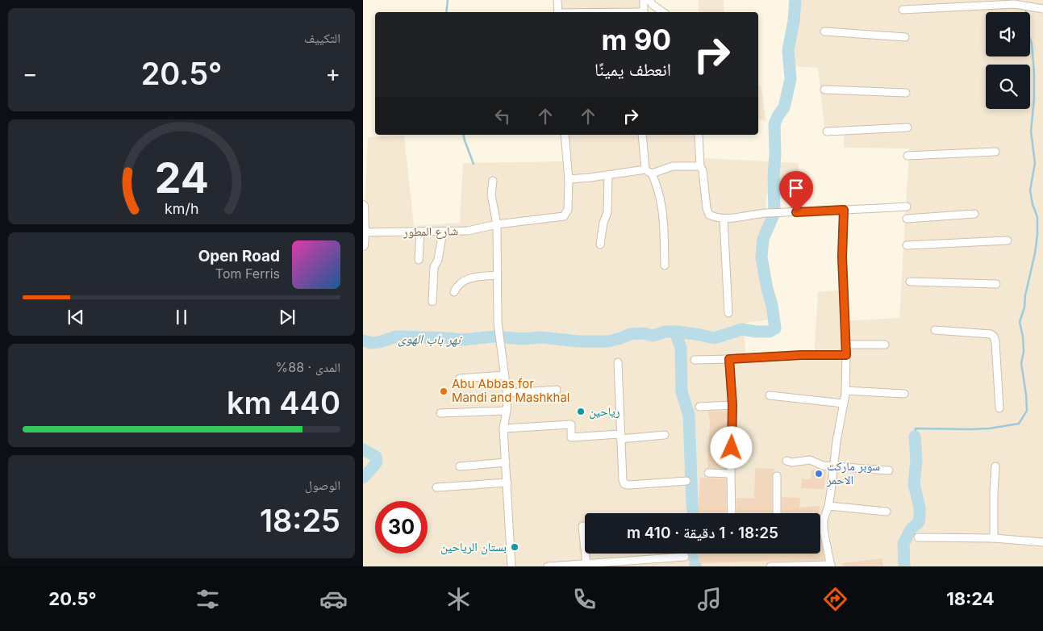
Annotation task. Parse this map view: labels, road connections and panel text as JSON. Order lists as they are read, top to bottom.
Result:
{
  "streets": {
    "street": ["شارع المطور"]
  },
  "water": ["نهر باب الهوى"],
  "places": [
    "Abu Abbas for Mandi and Mashkhal",
    "رياحين",
    "سوبر ماركت الاحمر",
    "بستان الرياحين"
  ],
  "page": {
    "tile": [
      "التكييف",
      ["المدى · 88%", "440 km"],
      ["الوصول", "18:25"]
    ],
    "turn": ["90 m", "انعطف يمينًا"],
    "heat": ["−", "20.5°", "+"],
    "song": ["Open Road", "Tom Ferris"],
    "limit": "30",
    "trip": "18:25 · 1 دقيقة · 410 m",
    "tabs": ["18:24", "20.5°"],
    "gauge": ["24", "km/h"]
  }
}
